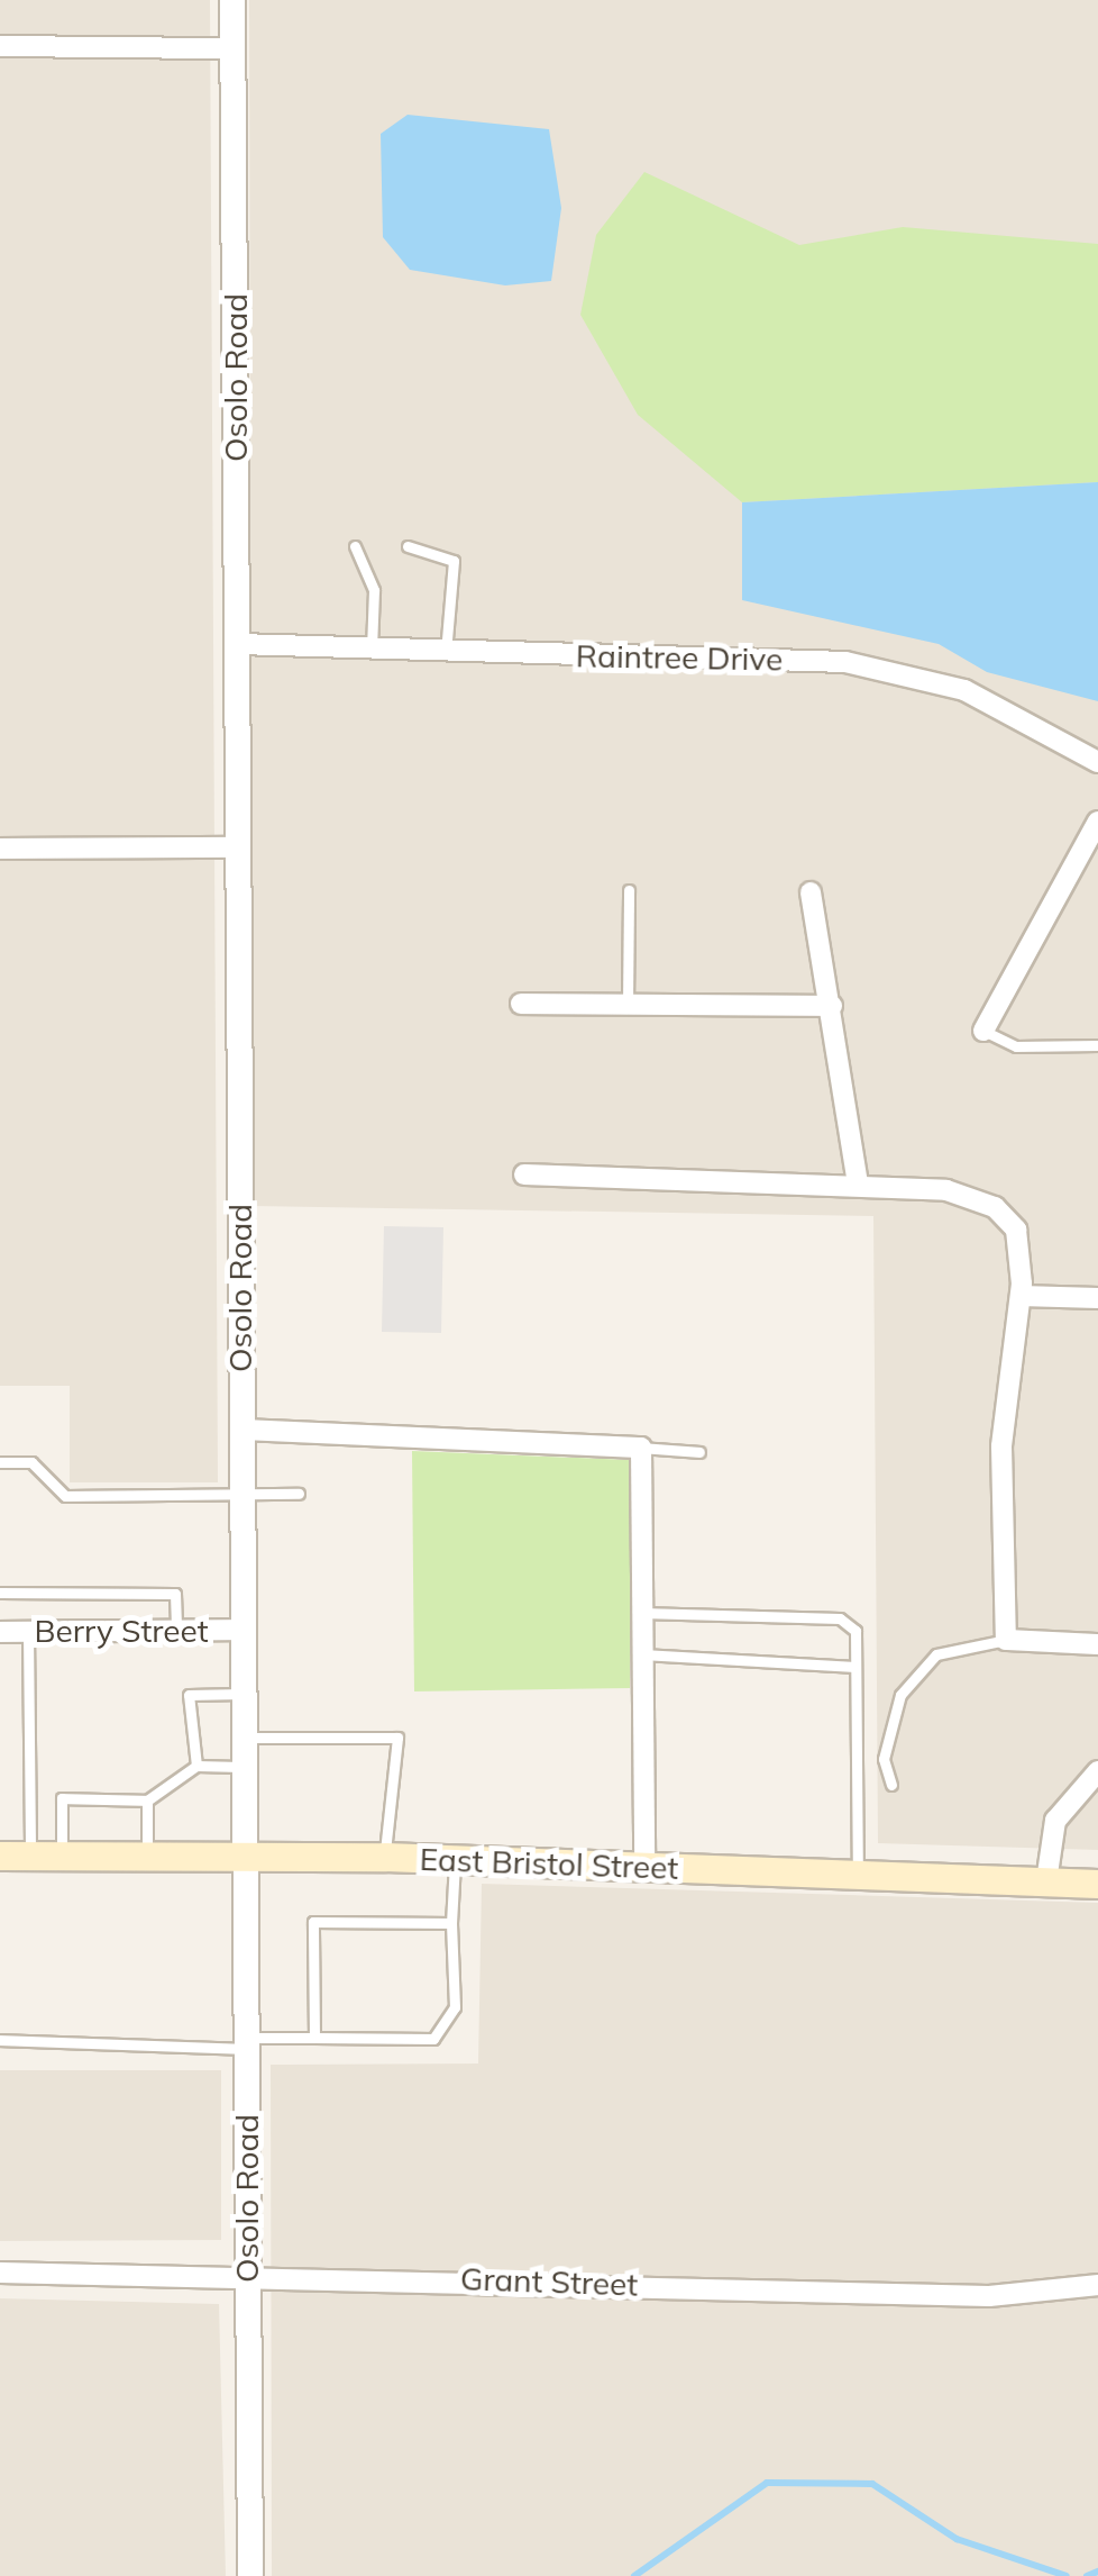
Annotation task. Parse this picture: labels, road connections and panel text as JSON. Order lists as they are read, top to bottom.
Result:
{
  "streets": {
    "main road": ["East Bristol Street"],
    "street": [
      "Osolo Road",
      "Raintree Drive",
      "Berry Street",
      "Grant Street"
    ]
  },
  "crossings": [
    ["Osolo Road", "Raintree Drive"],
    ["Osolo Road", "Berry Street"],
    ["Osolo Road", "East Bristol Street"],
    ["Osolo Road", "Grant Street"]
  ]
}
